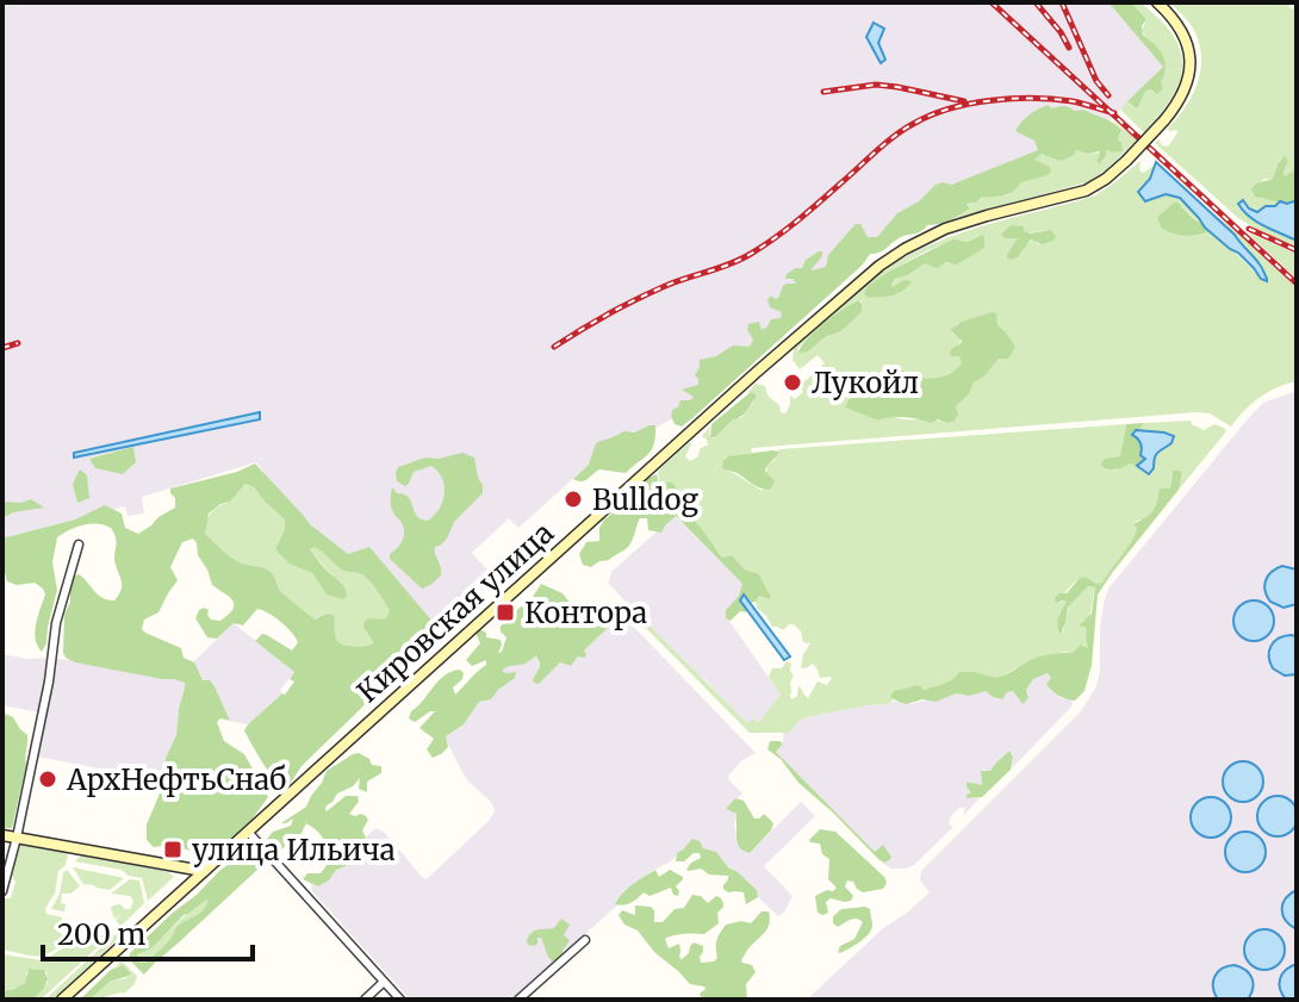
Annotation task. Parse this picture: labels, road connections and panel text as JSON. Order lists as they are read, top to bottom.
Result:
{
  "streets": {
    "main road": ["Кировская улица"]
  },
  "places": {
    "other": ["Лукойл", "Bulldog", "АрхНефтьСнаб"],
    "transit": ["Контора", "улица Ильича"]
  },
  "scale_bar": "200 m"
}
